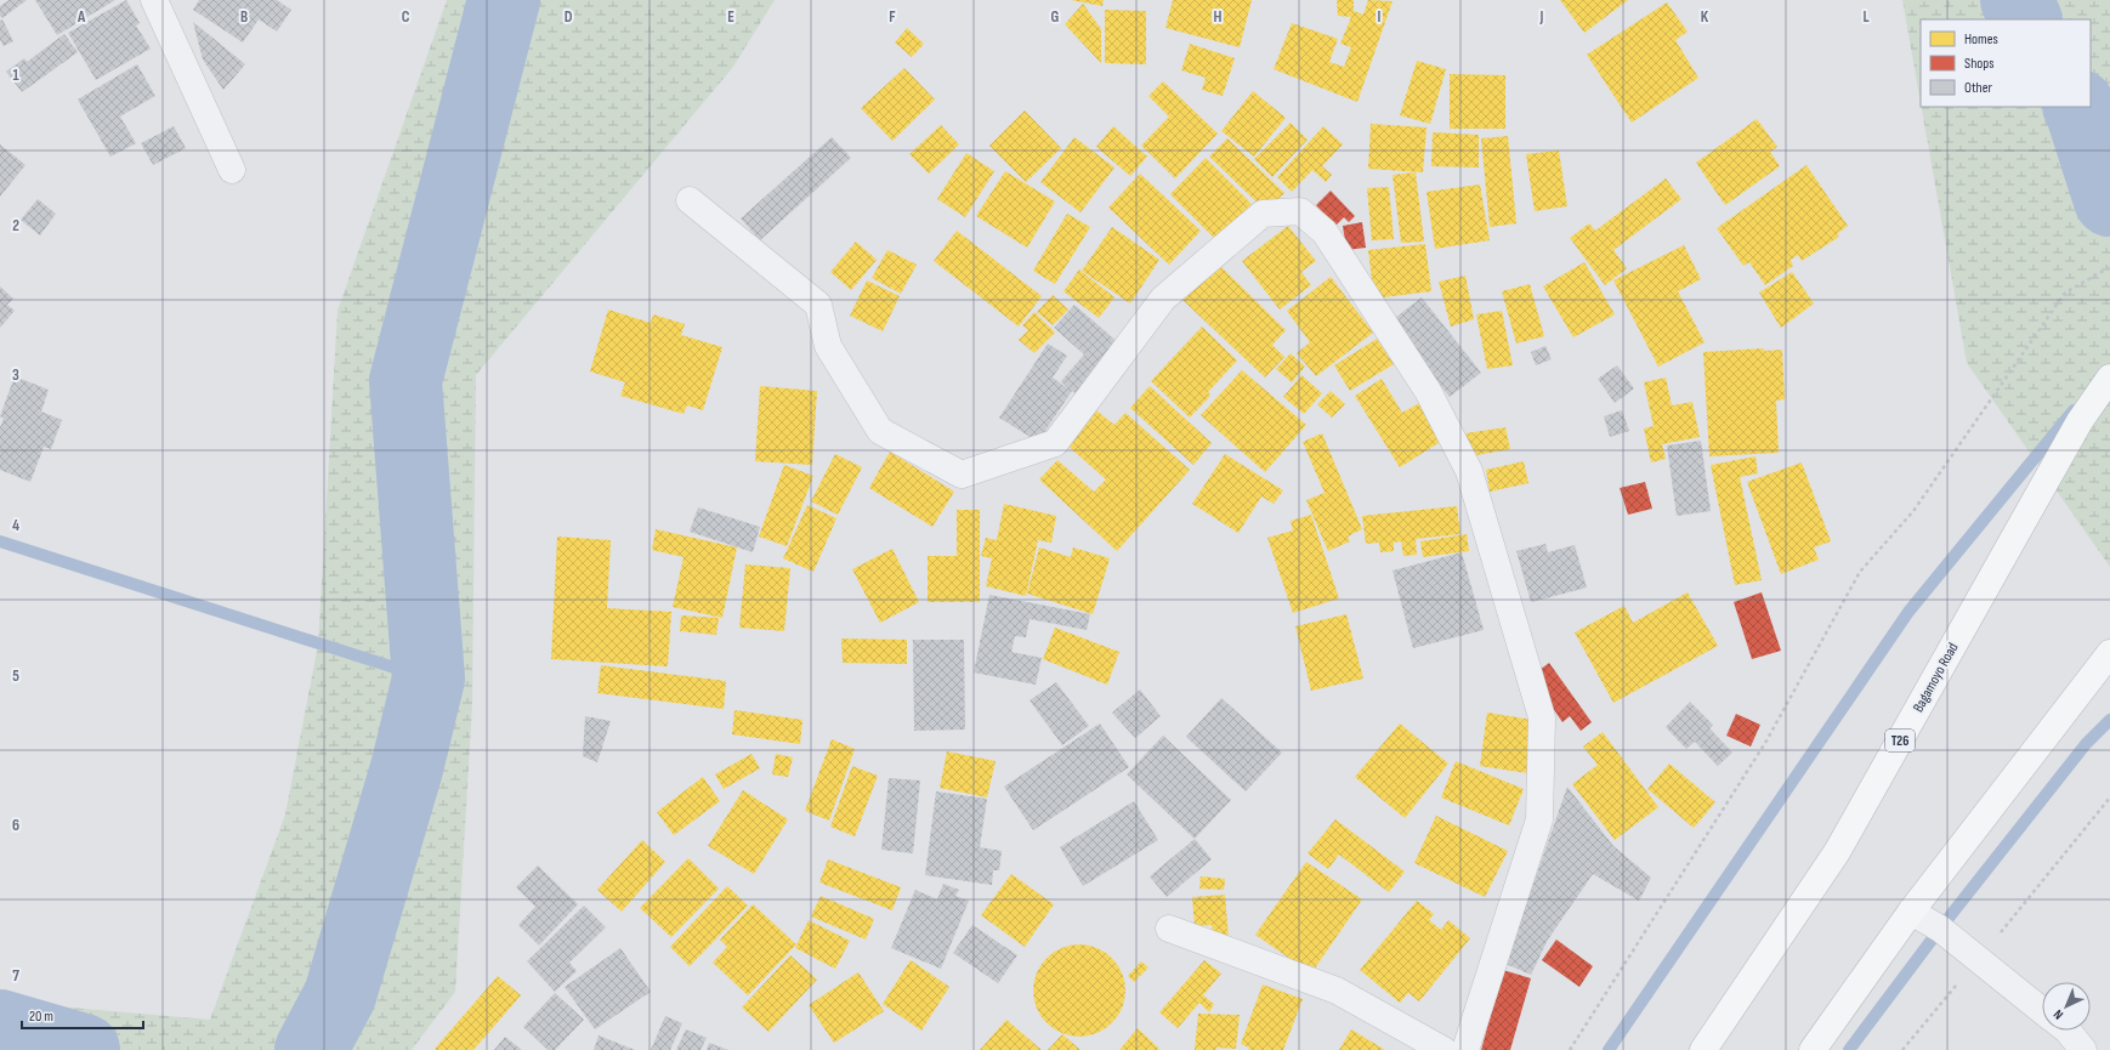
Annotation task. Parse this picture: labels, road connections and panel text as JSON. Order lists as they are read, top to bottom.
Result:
{
  "streets": {
    "highway": ["Bagamoyo Road", "T26"]
  },
  "legend": ["Homes", "Shops", "Other"],
  "scale_bar": "20 m",
  "north": "bottom left",
  "grid": {
    "columns": [
      "A",
      "B",
      "C",
      "D",
      "E",
      "F",
      "G",
      "H",
      "I",
      "J",
      "K",
      "L"
    ],
    "rows": [
      "1",
      "2",
      "3",
      "4",
      "5",
      "6",
      "7"
    ]
  }
}
